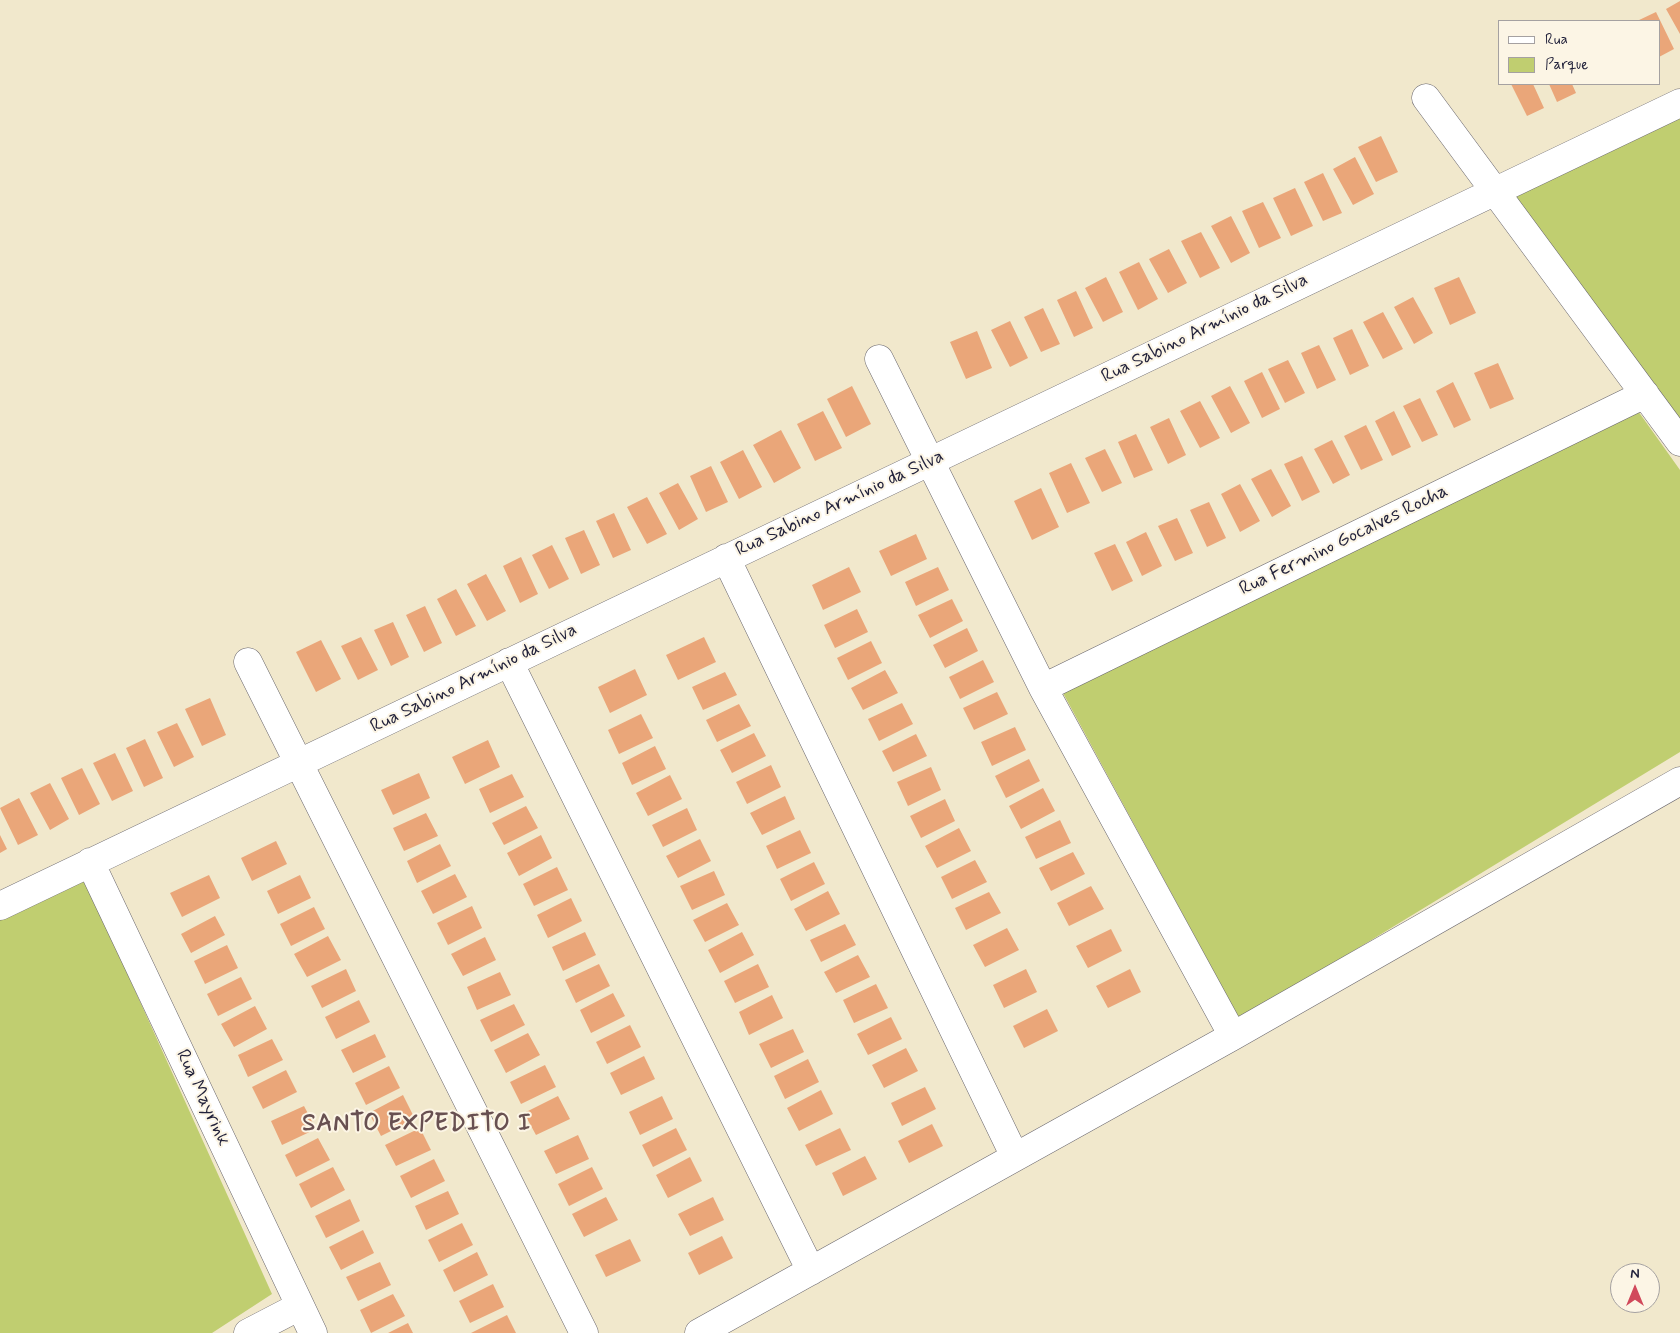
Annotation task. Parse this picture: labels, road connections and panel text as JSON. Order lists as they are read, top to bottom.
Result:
{
  "streets": {
    "street": ["Rua Sabino Armínio da Silva", "Rua Fermino Gocalves Rocha", "Rua Mayrink"]
  },
  "crossings": [
    ["Rua Sabino Armínio da Silva", "Rua Mayrink"]
  ],
  "districts": ["SANTO EXPEDITO I"],
  "legend": ["Rua", "Parque"],
  "north": "top"
}
